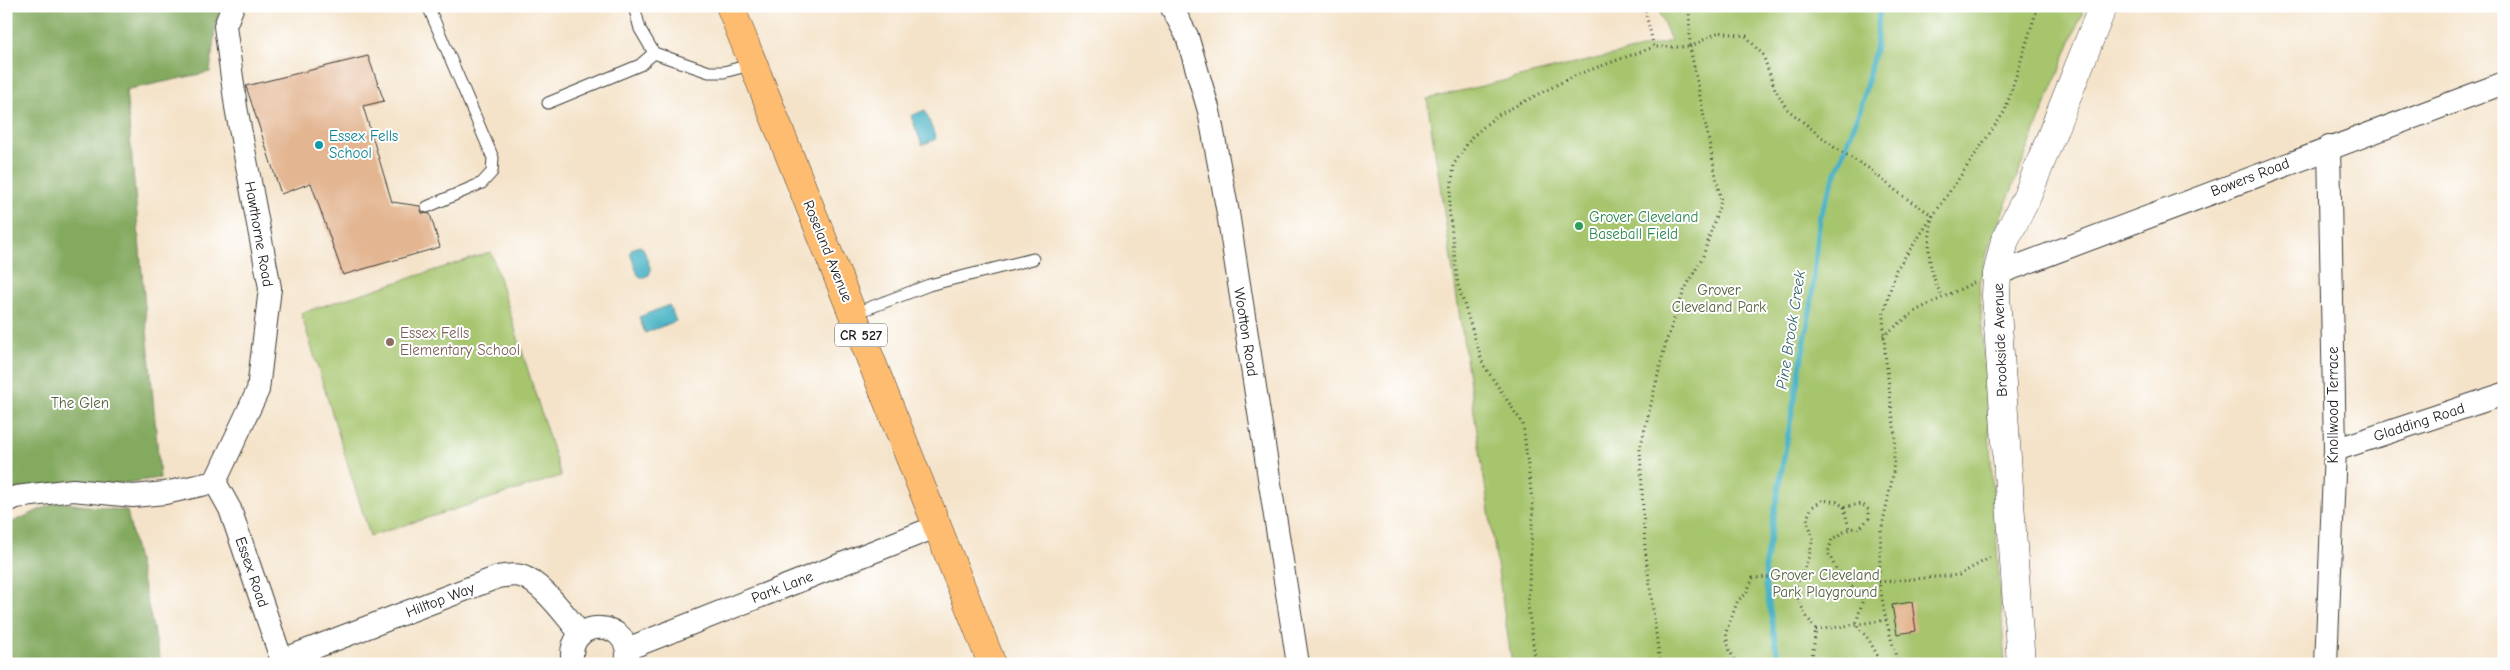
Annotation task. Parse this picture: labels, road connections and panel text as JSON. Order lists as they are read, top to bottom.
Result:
{
  "streets": {
    "main road": ["Roseland Avenue", "CR 527"],
    "street": [
      "Bowers Road",
      "Hawthorne Road",
      "Wootton Road",
      "Brookside Avenue",
      "Knollwood Terrace",
      "Gladding Road",
      "Essex Road",
      "Park Lane",
      "Hilltop Way"
    ]
  },
  "crossings": [
    ["Bowers Road", "Brookside Avenue"],
    ["Bowers Road", "Knollwood Terrace"],
    ["Hawthorne Road", "Essex Road"],
    ["Roseland Avenue", "Park Lane"],
    ["Knollwood Terrace", "Gladding Road"],
    ["Essex Road", "Hilltop Way"]
  ],
  "water": ["Pine Brook Creek"],
  "parks": ["Grover Cleveland Park", "The Glen", "Grover Cleveland Park Playground"],
  "places": ["Essex Fells School", "Grover Cleveland Baseball Field", "Essex Fells Elementary School"]
}
